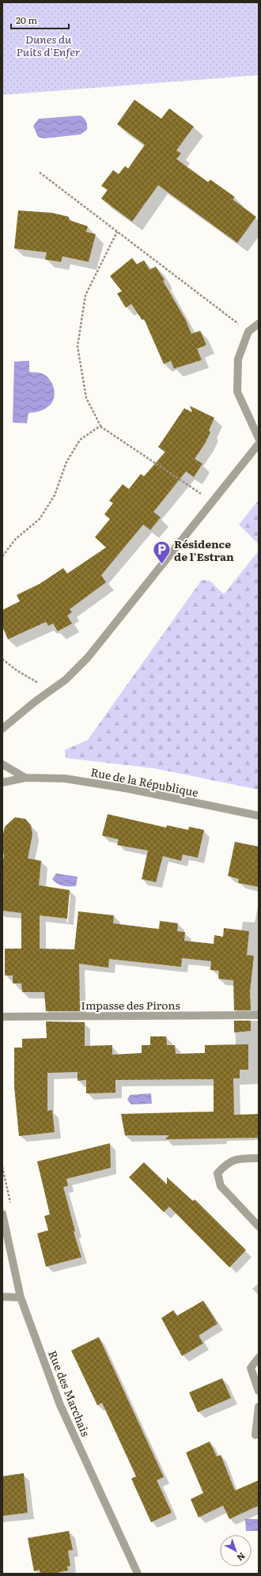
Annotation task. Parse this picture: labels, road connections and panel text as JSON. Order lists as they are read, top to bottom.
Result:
{
  "streets": {
    "street": ["Rue de la République", "Impasse des Pirons", "Rue des Marchais"]
  },
  "parks": ["Dunes du Puits d'Enfer"],
  "places": {
    "parking": ["Résidence de l'Estran"]
  },
  "scale_bar": "20 m",
  "north": "bottom right"
}
